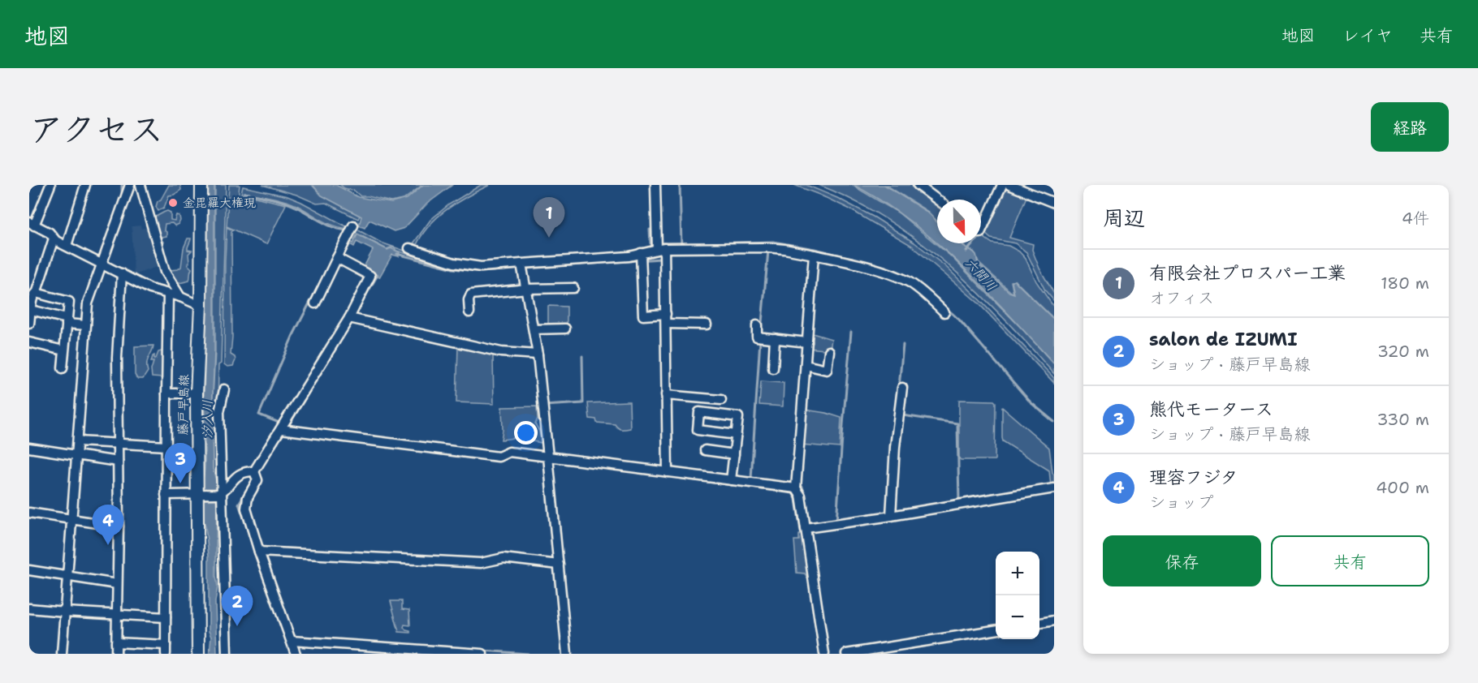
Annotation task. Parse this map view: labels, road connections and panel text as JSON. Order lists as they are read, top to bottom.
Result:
{
  "streets": {
    "main road": ["藤戸早島線"]
  },
  "water": ["六間川", "汐入川"],
  "places": ["金毘羅大権現"],
  "north": "bottom",
  "page": {
    "header": "地図",
    "nav": ["地図", "レイヤ", "共有"],
    "title": "アクセス",
    "buttons": [
      "経路",
      ["保存", "共有"]
    ],
    "heading": ["周辺", "4件"],
    "pins": [
      "1",
      "3",
      "4",
      "2"
    ],
    "list": [
      {
        "mark": "1",
        "name": "有限会社プロスパー工業",
        "note": "オフィス",
        "value": "180 m"
      },
      {
        "mark": "2",
        "name": "salon de IZUMI",
        "note": "ショップ · 藤戸早島線",
        "value": "320 m"
      },
      {
        "mark": "3",
        "name": "熊代モータース",
        "note": "ショップ · 藤戸早島線",
        "value": "330 m"
      },
      {
        "mark": "4",
        "name": "理容フジタ",
        "note": "ショップ",
        "value": "400 m"
      }
    ],
    "map_buttons": ["+", "−"]
  }
}
